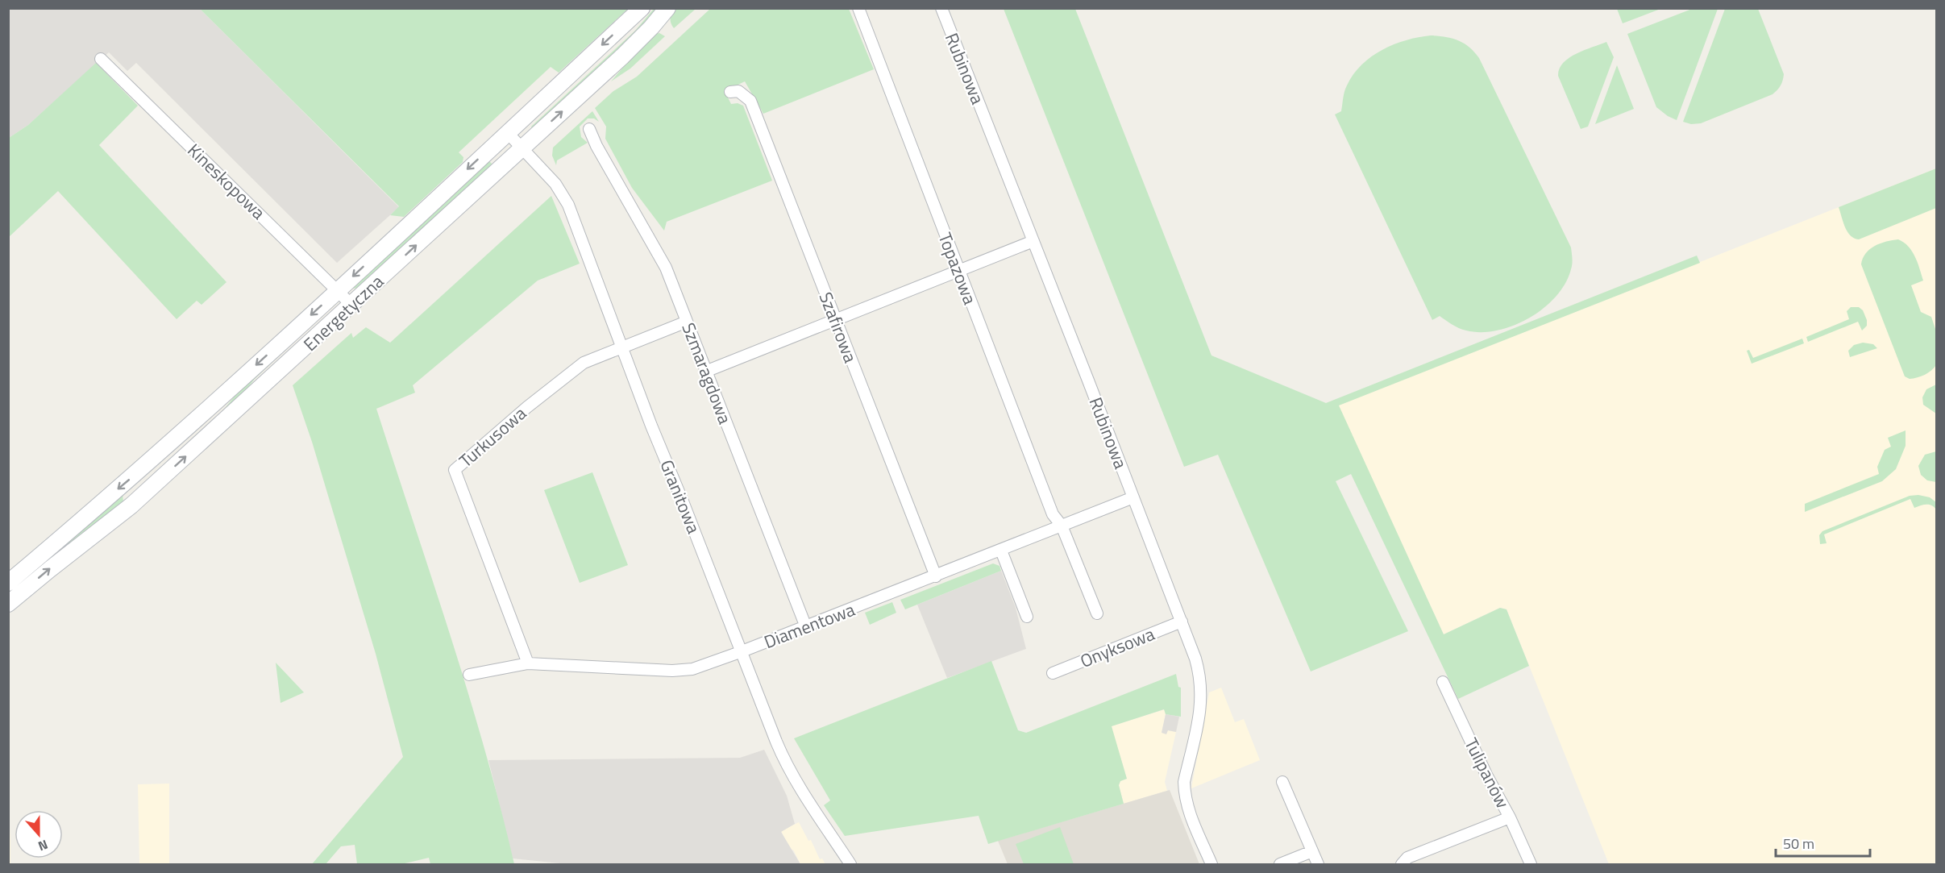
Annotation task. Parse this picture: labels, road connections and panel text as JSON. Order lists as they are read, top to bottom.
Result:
{
  "streets": {
    "street": [
      "Rubinowa",
      "Kineskopowa",
      "Topazowa",
      "Energetyczna",
      "Szafirowa",
      "Szmaragdowa",
      "Turkusowa",
      "Granitowa",
      "Diamentowa",
      "Onyksowa",
      "Tulipanów"
    ]
  },
  "crossings": [
    ["Rubinowa", "Diamentowa"],
    ["Rubinowa", "Onyksowa"],
    ["Kineskopowa", "Energetyczna"],
    ["Topazowa", "Diamentowa"],
    ["Energetyczna", "Granitowa"],
    ["Szafirowa", "Diamentowa"],
    ["Szmaragdowa", "Turkusowa"],
    ["Szmaragdowa", "Diamentowa"],
    ["Turkusowa", "Granitowa"],
    ["Turkusowa", "Diamentowa"],
    ["Granitowa", "Diamentowa"]
  ],
  "scale_bar": "50 m",
  "north": "bottom"
}
